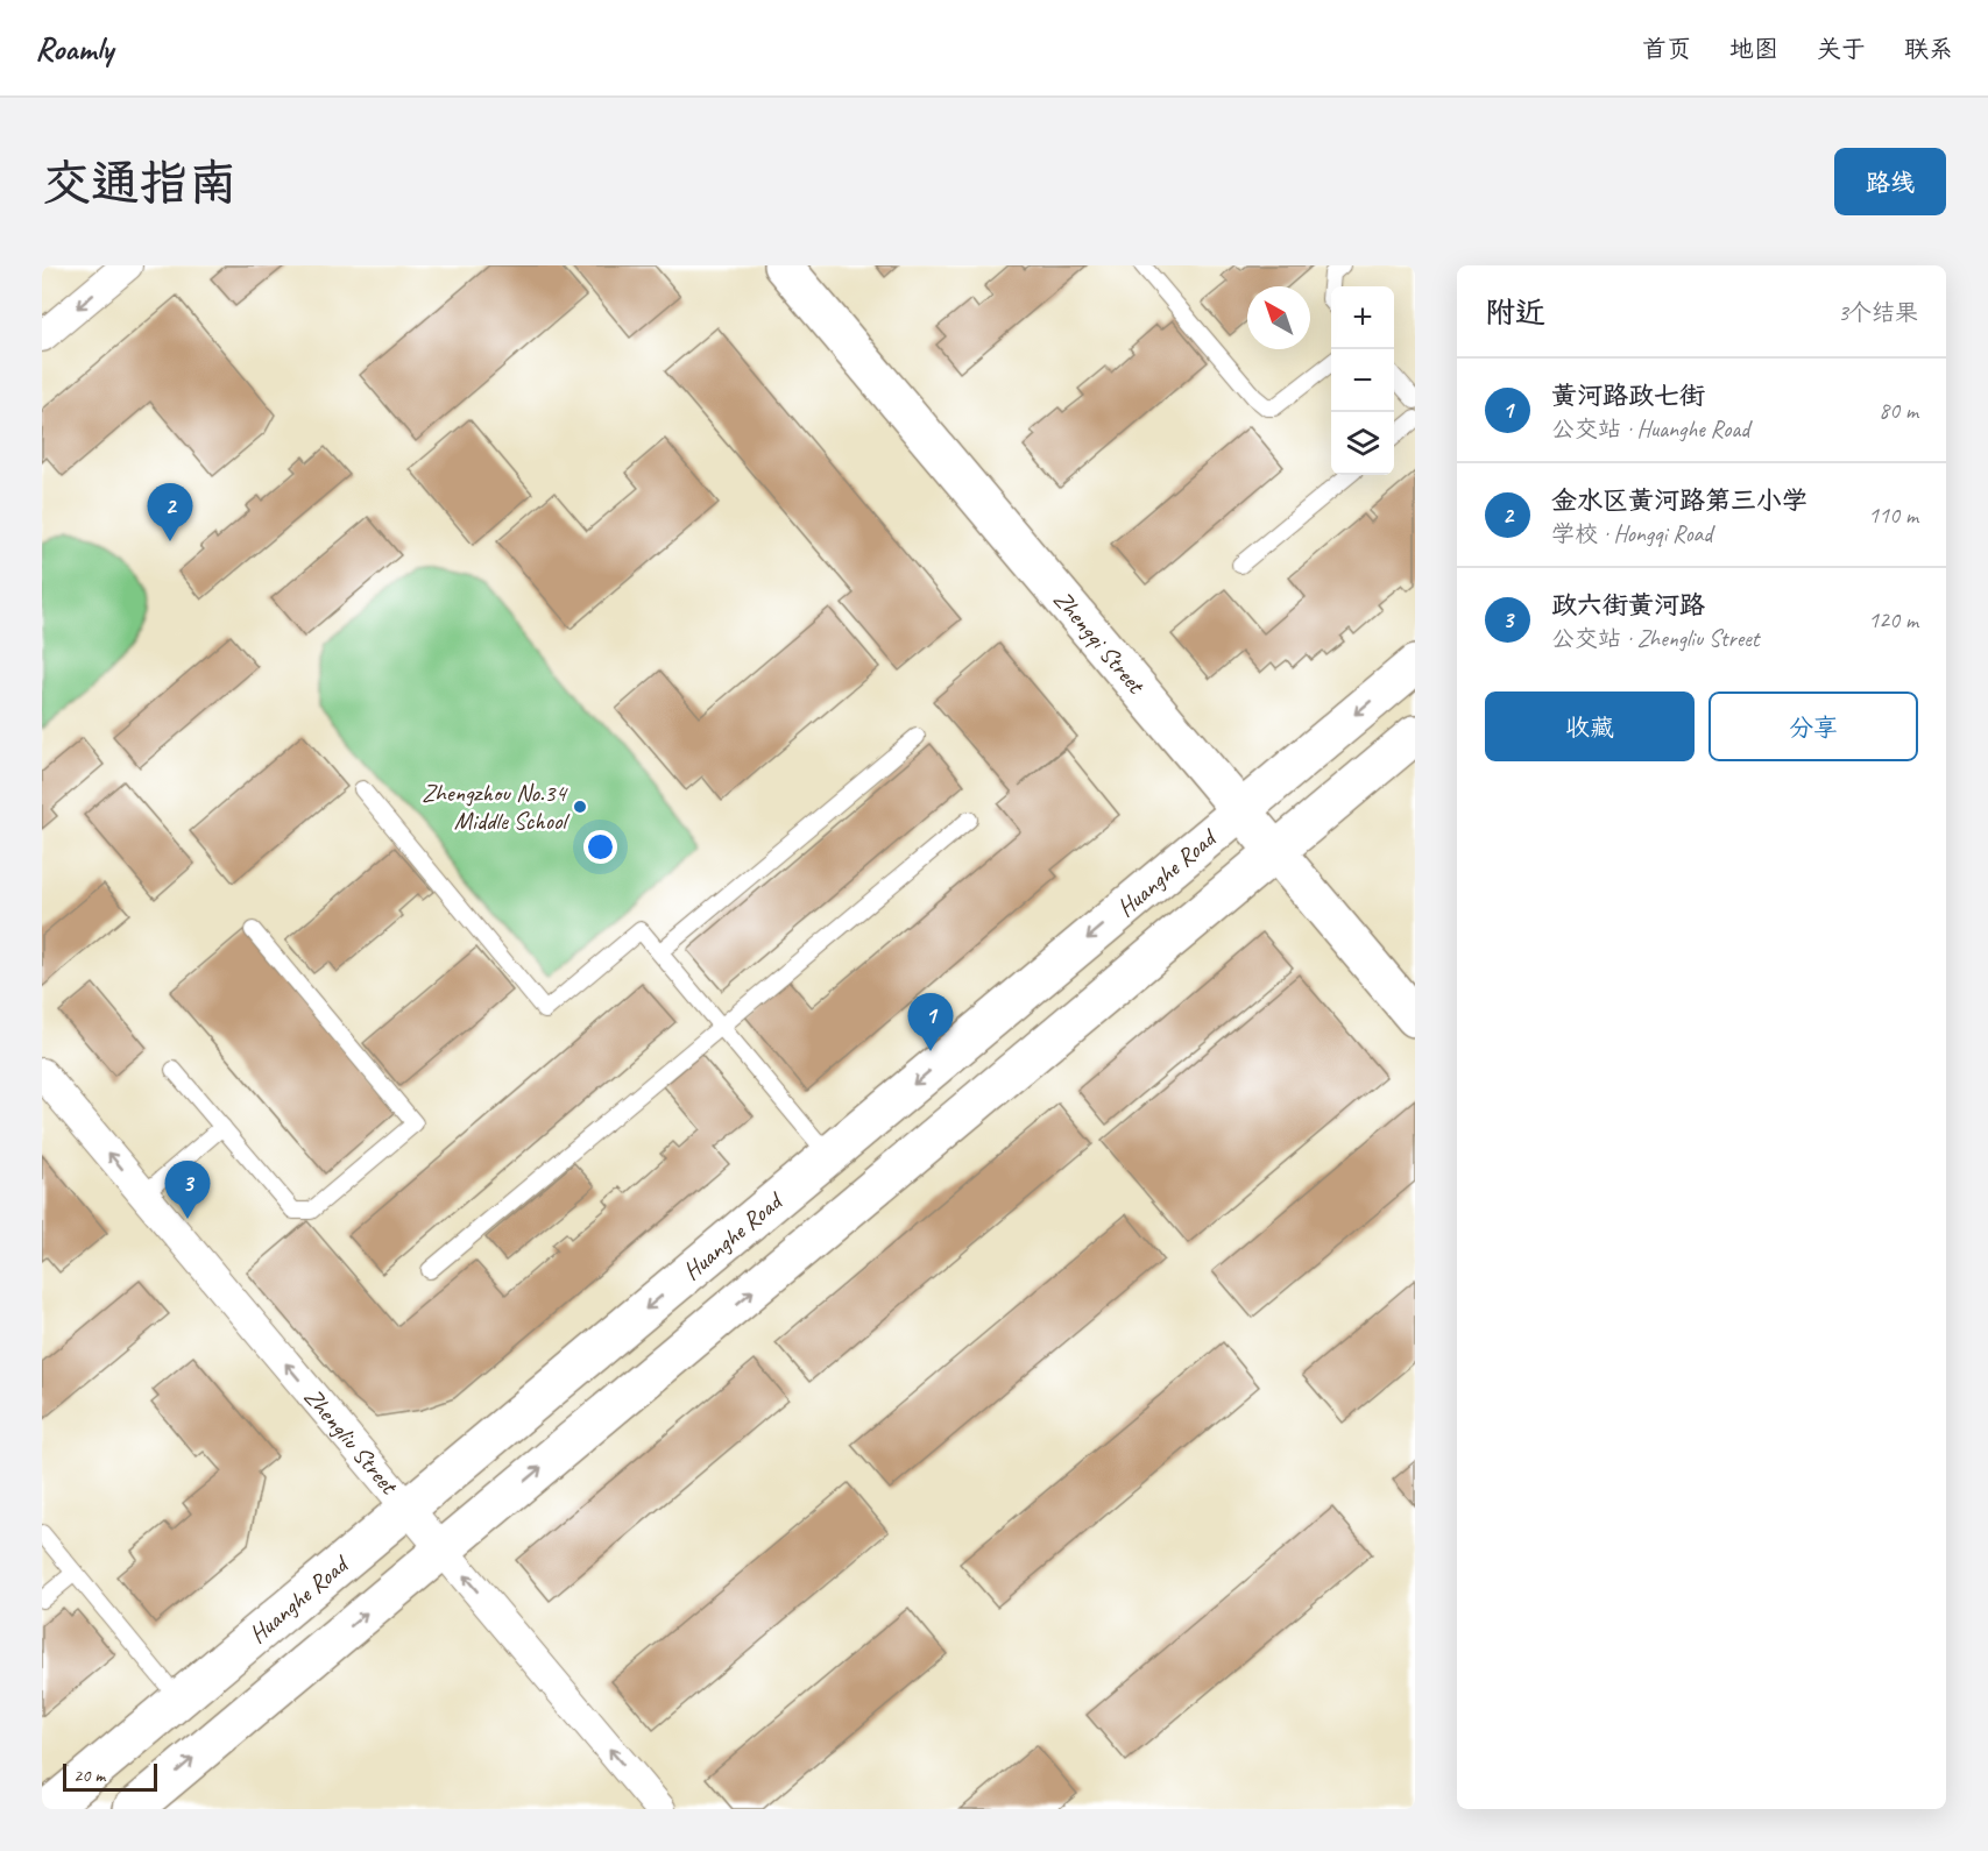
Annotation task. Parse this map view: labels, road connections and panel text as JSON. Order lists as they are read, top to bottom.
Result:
{
  "streets": {
    "main road": ["Zhengqi Street", "Huanghe Road"],
    "street": ["Zhengliu Street"]
  },
  "crossings": [
    ["Zhengqi Street", "Huanghe Road"],
    ["Huanghe Road", "Zhengliu Street"]
  ],
  "one_way": ["Zhengliu Street"],
  "places": ["Zhengzhou No.34 Middle School"],
  "scale_bar": "20 m",
  "north": "top left",
  "page": {
    "header": "Roamly",
    "nav": [
      "首页",
      "地图",
      "关于",
      "联系"
    ],
    "buttons": [
      "路线",
      ["收藏", "分享"]
    ],
    "title": "交通指南",
    "heading": ["附近", "3个结果"],
    "map_buttons": ["+", "−"],
    "list": [
      {
        "mark": "1",
        "name": "黄河路政七街",
        "note": "公交站 · Huanghe Road",
        "value": "80 m"
      },
      {
        "mark": "2",
        "name": "金水区黄河路第三小学",
        "note": "学校 · Hongqi Road",
        "value": "110 m"
      },
      {
        "mark": "3",
        "name": "政六街黄河路",
        "note": "公交站 · Zhengliu Street",
        "value": "120 m"
      }
    ],
    "pins": ["2", "1", "3"],
    "scale": "20 m"
  }
}
